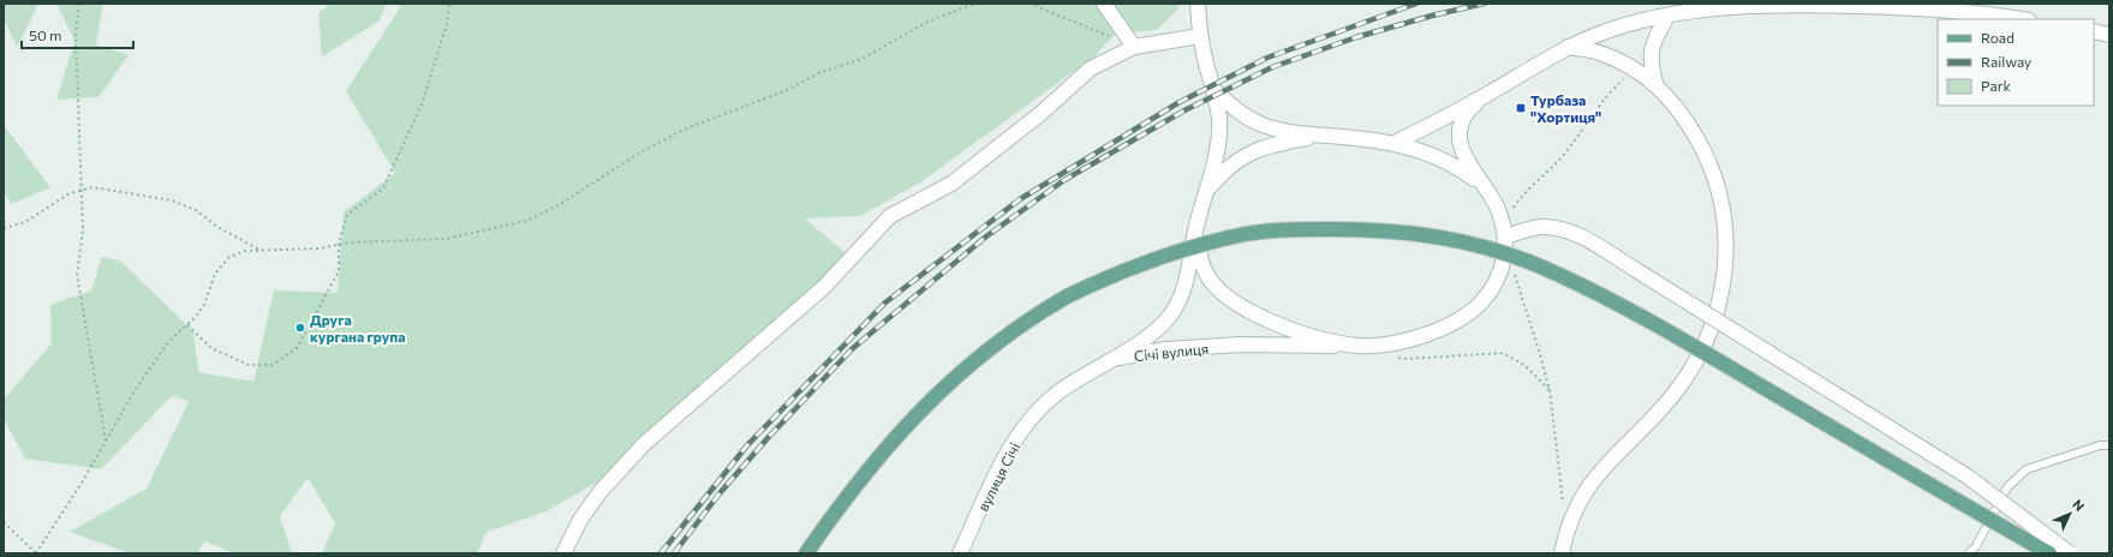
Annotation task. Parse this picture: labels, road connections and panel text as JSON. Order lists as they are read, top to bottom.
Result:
{
  "streets": {
    "main road": ["Січі вулиця", "вулиця Січі"]
  },
  "crossings": [
    ["Січі вулиця", "вулиця Січі"]
  ],
  "places": {
    "transit": ["Турбаза \"Хортиця\""],
    "other": ["Друга кургана група"]
  },
  "legend": ["Road", "Railway", "Park"],
  "scale_bar": "50 m",
  "north": "top right"
}
